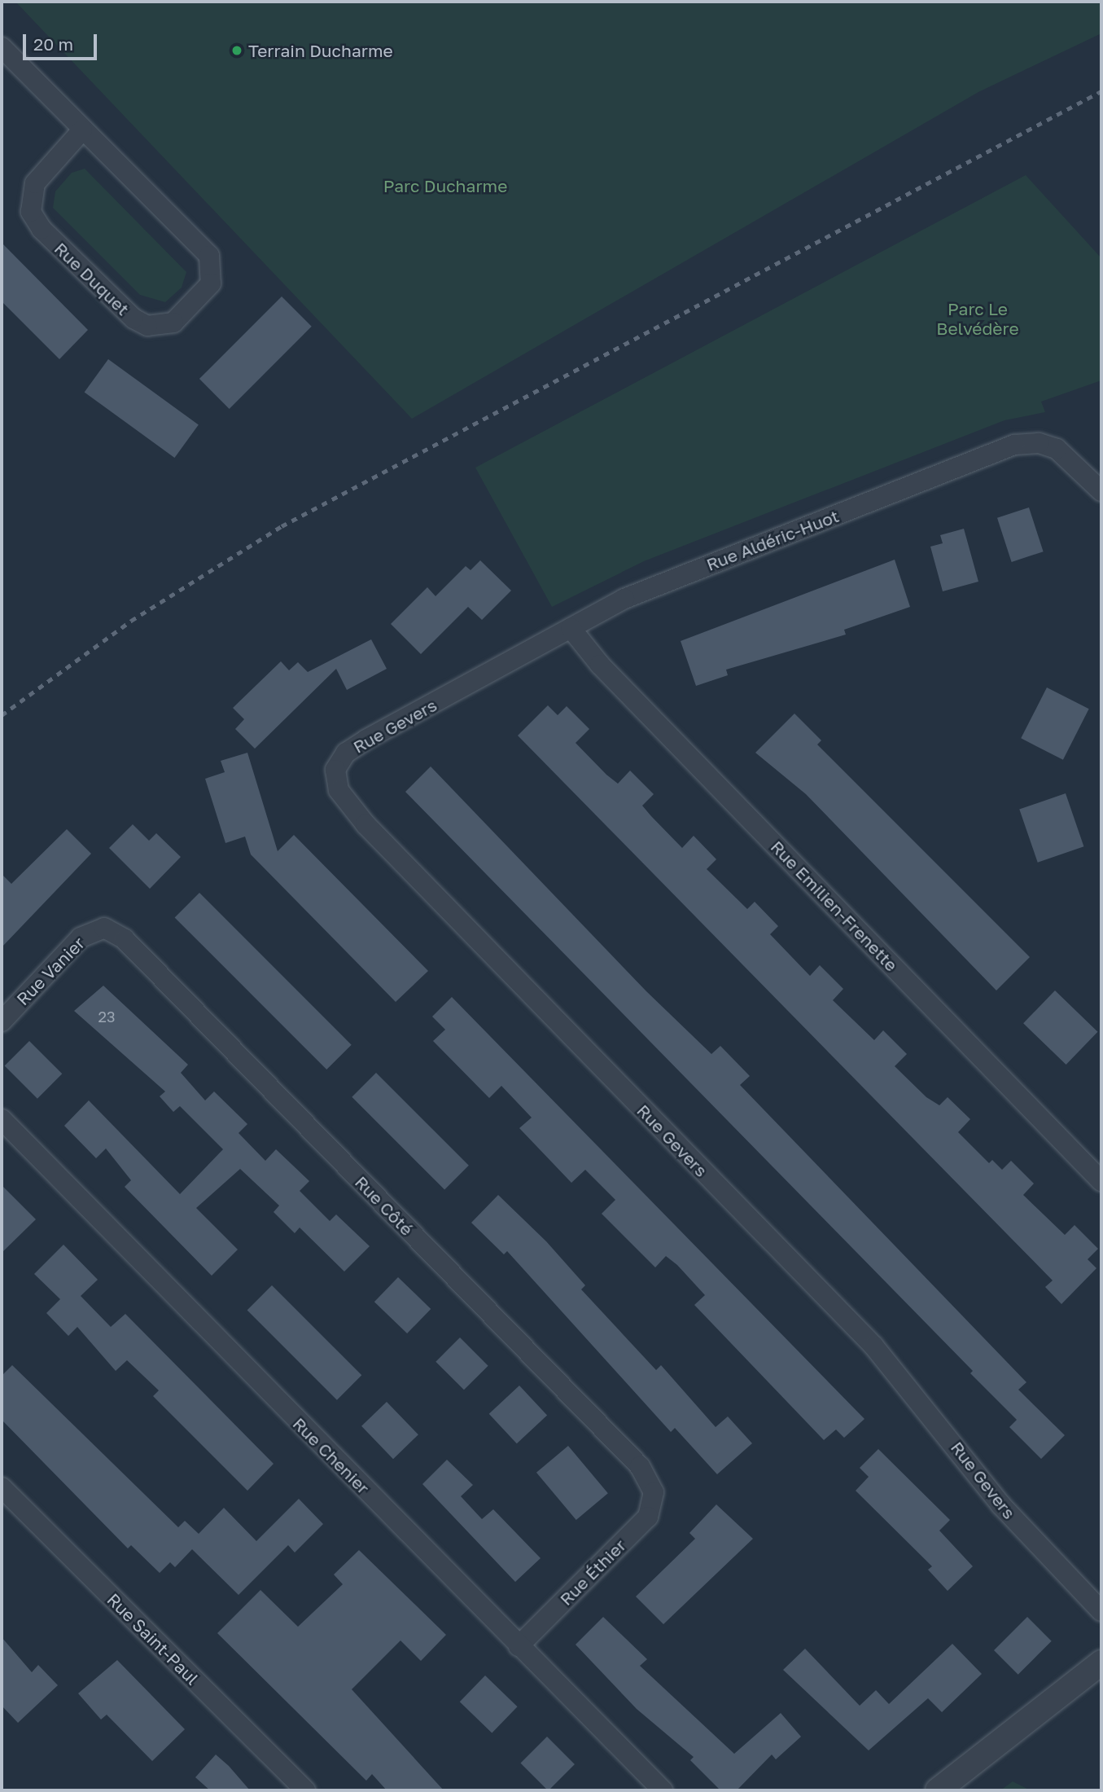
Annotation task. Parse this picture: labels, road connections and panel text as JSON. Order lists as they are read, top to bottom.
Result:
{
  "streets": {
    "street": [
      "Rue Duquet",
      "Rue Aldéric-Huot",
      "Rue Gevers",
      "Rue Emilien-Frenette",
      "Rue Vanier",
      "Rue Côté",
      "Rue Chenier",
      "Rue Éthier",
      "Rue Saint-Paul"
    ]
  },
  "crossings": [
    ["Rue Aldéric-Huot", "Rue Gevers"],
    ["Rue Aldéric-Huot", "Rue Emilien-Frenette"],
    ["Rue Vanier", "Rue Côté"],
    ["Rue Côté", "Rue Éthier"],
    ["Rue Chenier", "Rue Éthier"]
  ],
  "parks": ["Parc Ducharme", "Parc Le Belvédère"],
  "places": ["Terrain Ducharme"],
  "house_numbers": ["23"],
  "scale_bar": "20 m"
}
